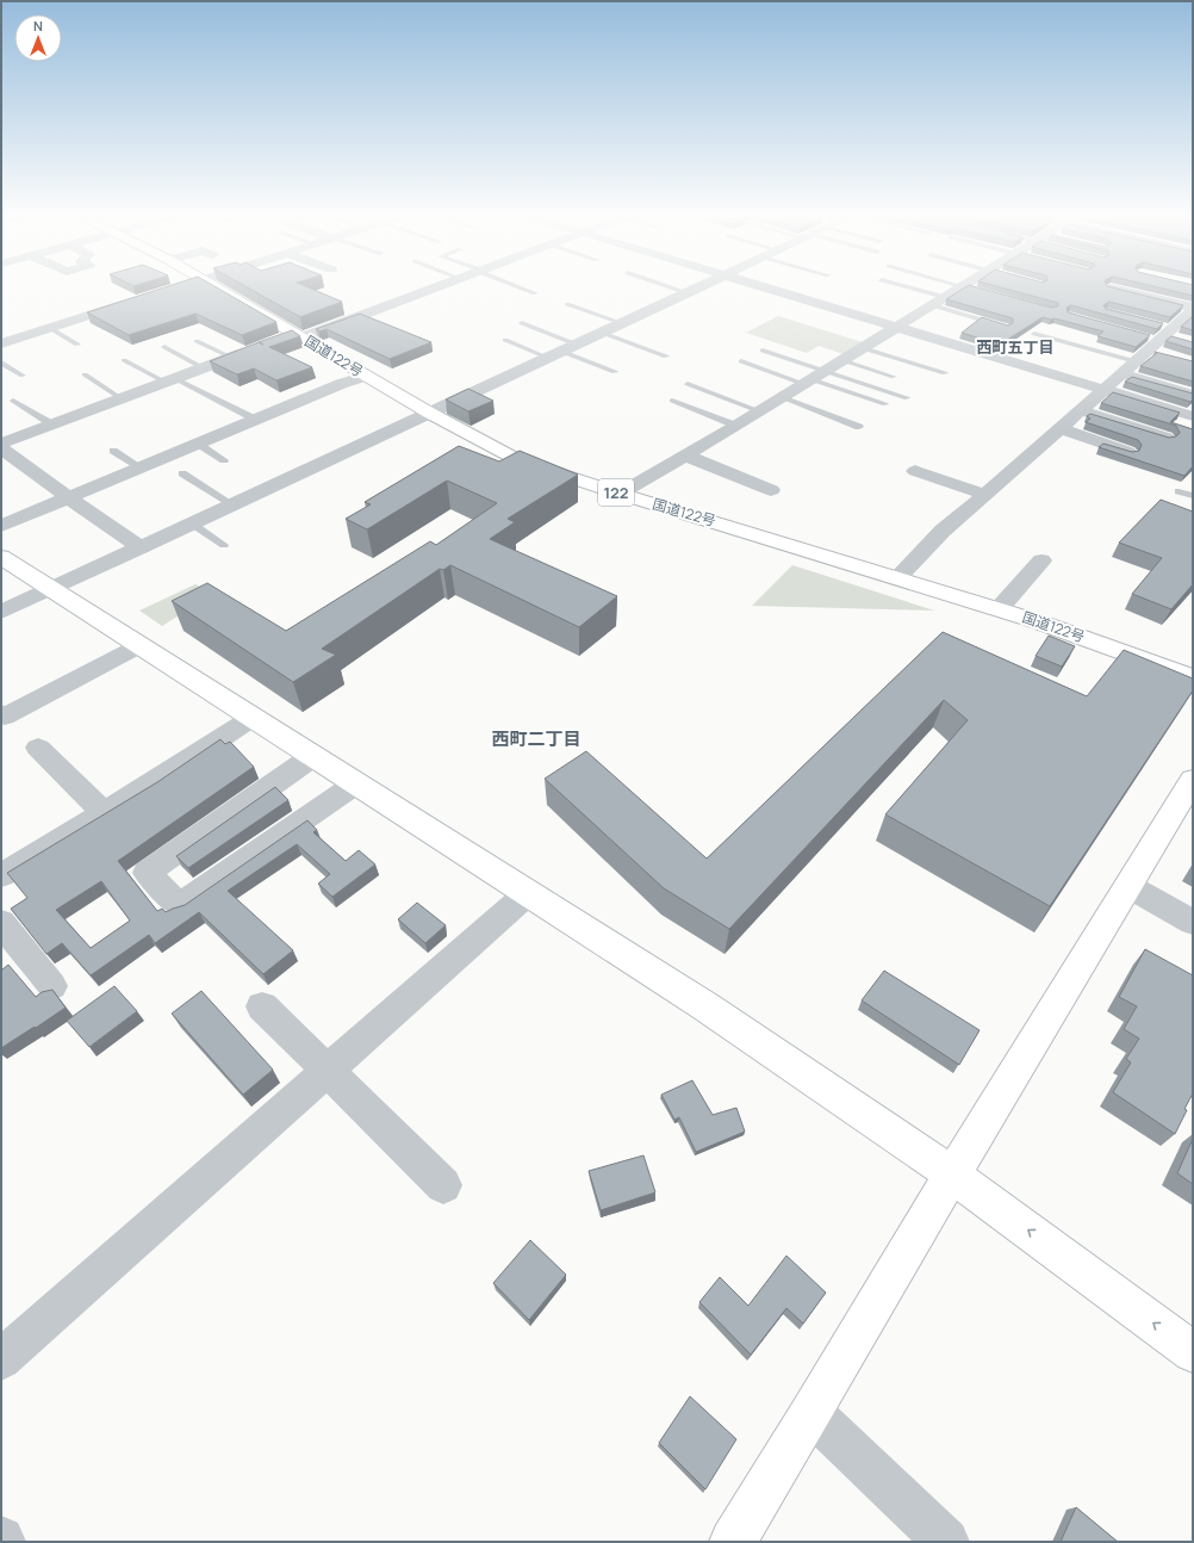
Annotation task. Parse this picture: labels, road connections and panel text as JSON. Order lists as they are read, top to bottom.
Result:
{
  "streets": {
    "main road": ["国道122号", "122"]
  },
  "districts": ["西町五丁目", "西町二丁目"],
  "north": "top"
}
